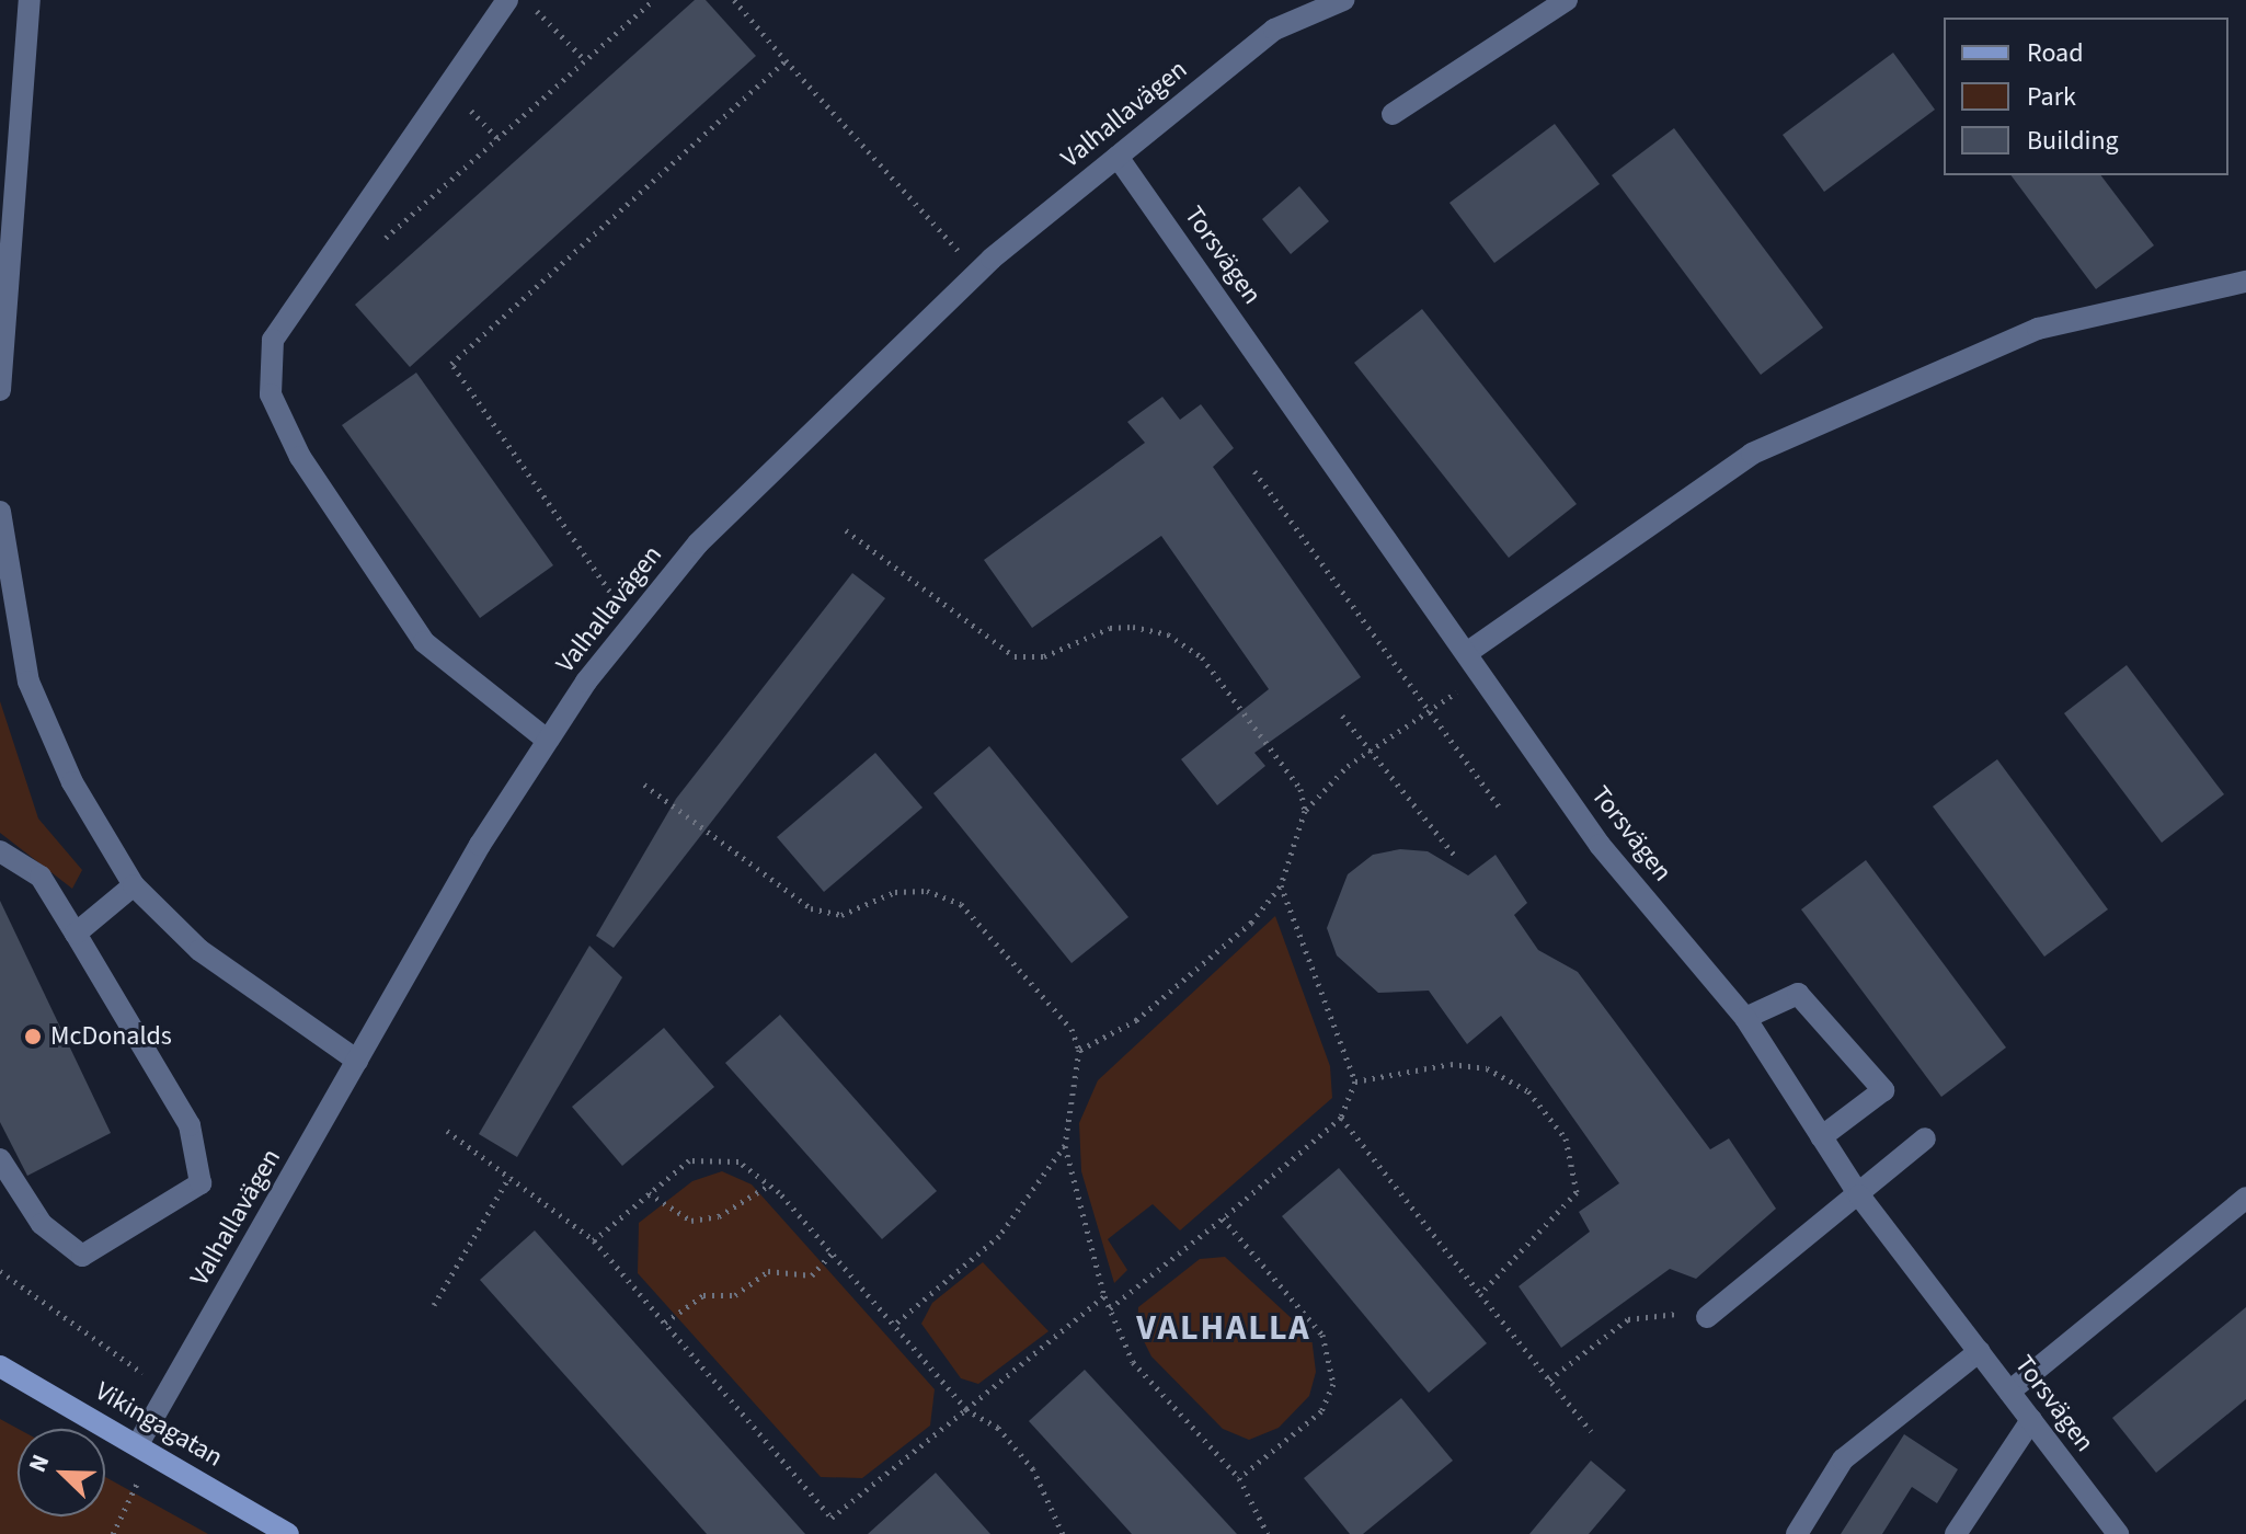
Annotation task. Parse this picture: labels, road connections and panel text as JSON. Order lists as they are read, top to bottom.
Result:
{
  "streets": {
    "street": ["Valhallavägen", "Torsvägen", "Vikingagatan"]
  },
  "crossings": [
    ["Valhallavägen", "Torsvägen"],
    ["Valhallavägen", "Vikingagatan"]
  ],
  "districts": ["VALHALLA"],
  "places": ["McDonalds"],
  "legend": ["Road", "Park", "Building"],
  "north": "top left"
}
